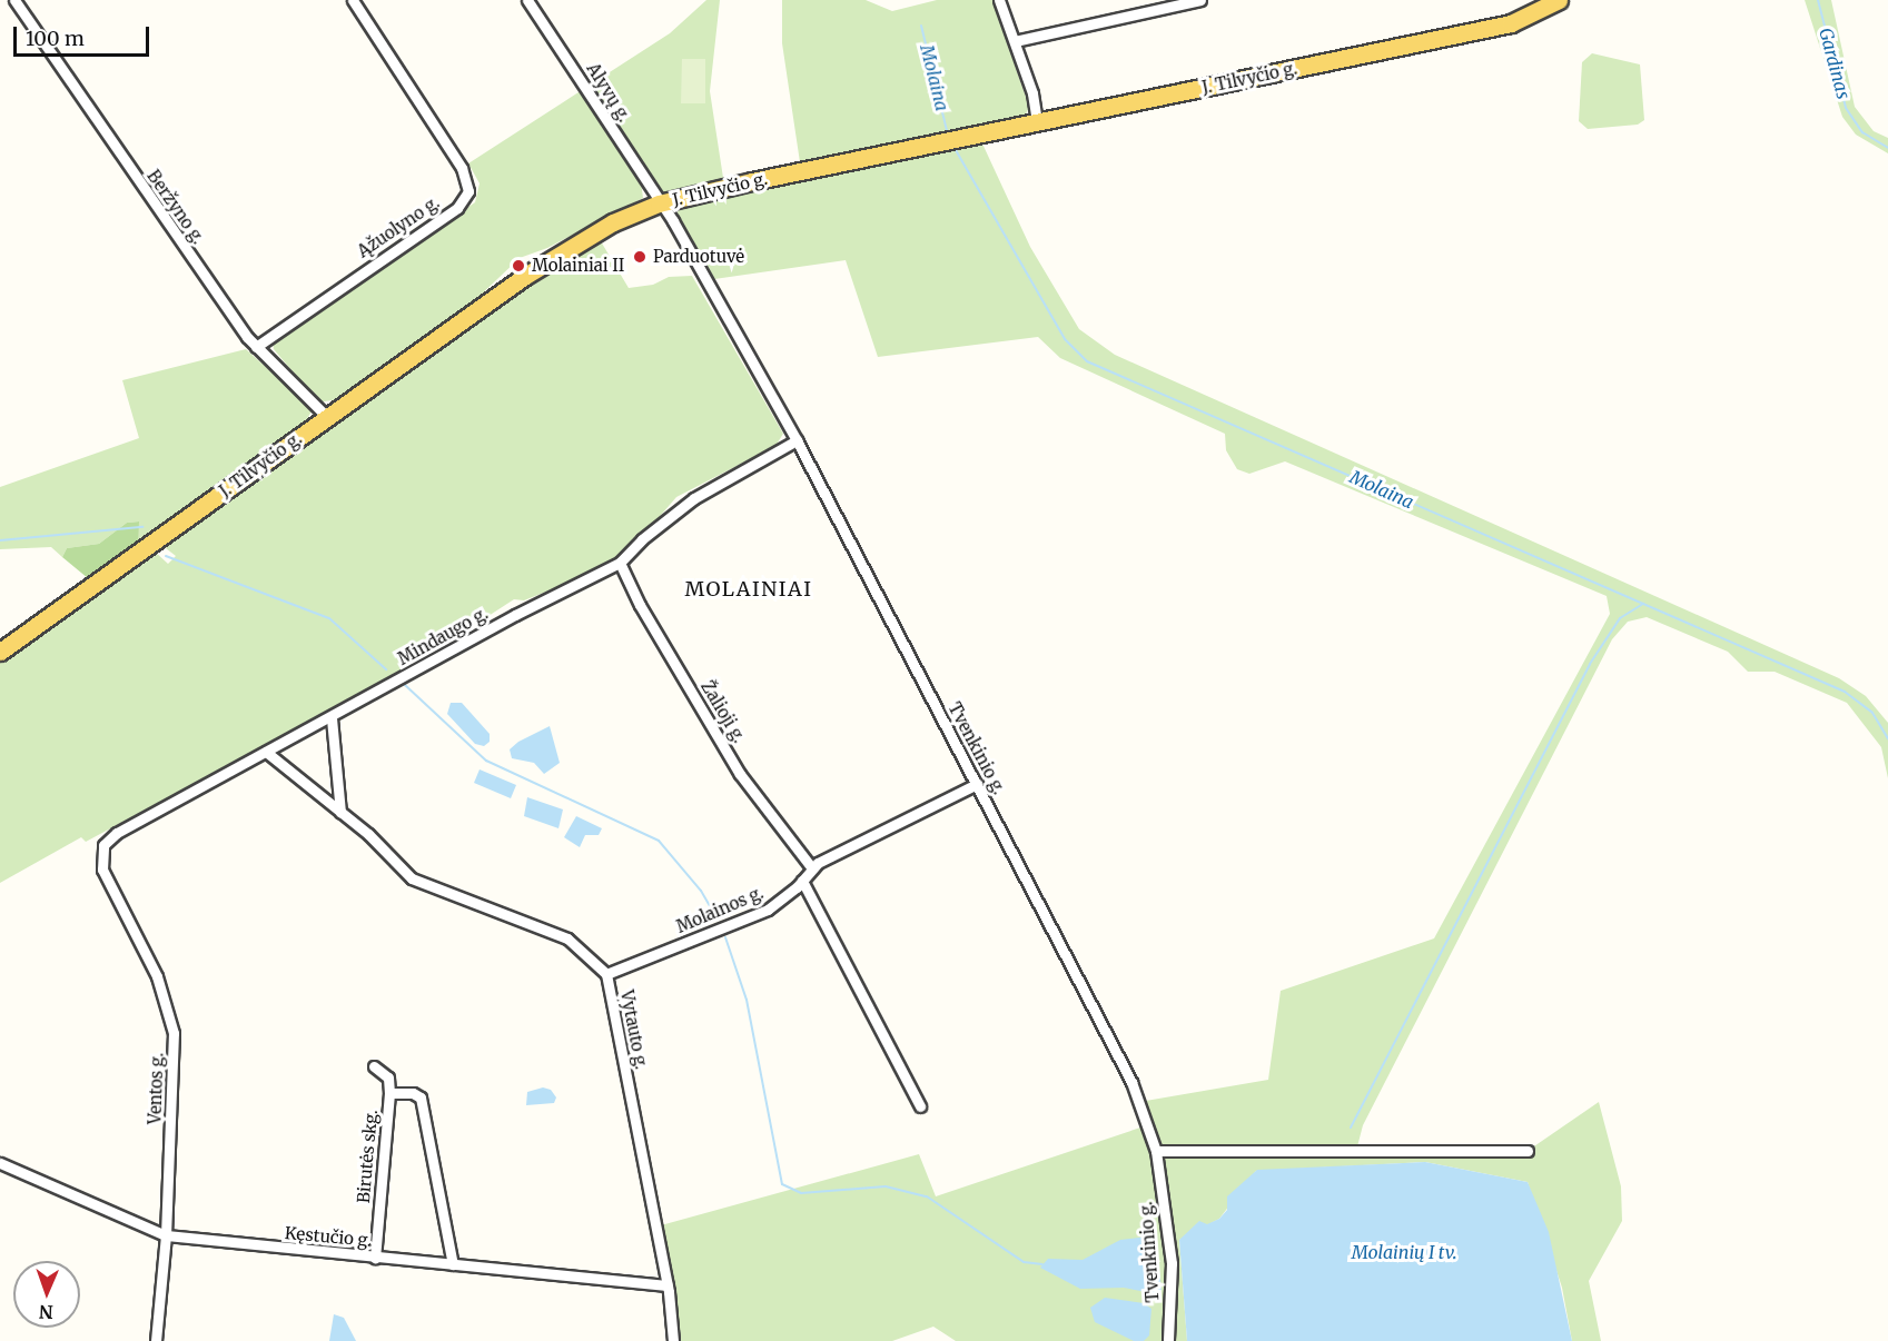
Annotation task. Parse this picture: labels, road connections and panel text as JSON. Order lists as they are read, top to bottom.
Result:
{
  "streets": {
    "main road": ["J. Tilvyčio g."],
    "street": [
      "Alyvų g.",
      "Beržyno g.",
      "Ąžuolyno g.",
      "Mindaugo g.",
      "Žalioji g.",
      "Tvenkinio g.",
      "Molainos g.",
      "Vytauto g.",
      "Ventos g.",
      "Birutės skg.",
      "Kęstučio g."
    ]
  },
  "crossings": [
    ["J. Tilvyčio g.", "Alyvų g."],
    ["J. Tilvyčio g.", "Beržyno g."],
    ["J. Tilvyčio g.", "Tvenkinio g."],
    ["Alyvų g.", "Tvenkinio g."],
    ["Beržyno g.", "Ąžuolyno g."],
    ["Mindaugo g.", "Žalioji g."],
    ["Mindaugo g.", "Tvenkinio g."],
    ["Mindaugo g.", "Vytauto g."],
    ["Mindaugo g.", "Ventos g."],
    ["Žalioji g.", "Molainos g."],
    ["Tvenkinio g.", "Molainos g."],
    ["Molainos g.", "Vytauto g."],
    ["Vytauto g.", "Kęstučio g."],
    ["Ventos g.", "Kęstučio g."],
    ["Birutės skg.", "Kęstučio g."]
  ],
  "districts": ["MOLAINIAI"],
  "water": ["Gardinas", "Molaina", "Molainių I tv."],
  "places": ["Parduotuvė", "Molainiai II"],
  "scale_bar": "100 m",
  "north": "bottom"
}
